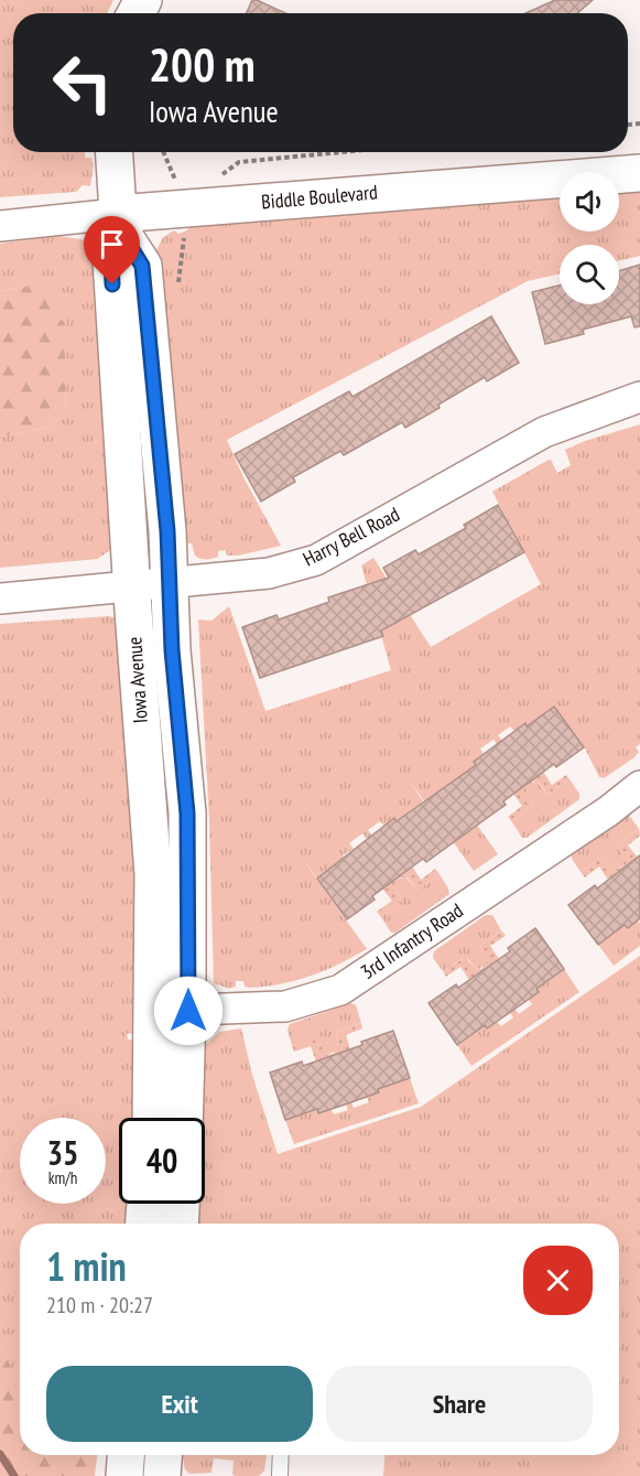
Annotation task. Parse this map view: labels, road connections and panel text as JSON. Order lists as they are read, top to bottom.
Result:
{
  "streets": {
    "street": [
      "Biddle Boulevard",
      "Harry Bell Road",
      "Iowa Avenue",
      "3rd Infantry Road"
    ]
  },
  "crossings": [
    ["Biddle Boulevard", "Iowa Avenue"],
    ["Harry Bell Road", "Iowa Avenue"],
    ["Iowa Avenue", "3rd Infantry Road"]
  ],
  "page": {
    "turn": ["200 m", "Iowa Avenue"],
    "speed": "35 km/h",
    "limit": "40",
    "heading": ["1 min", "210 m · 20:27"],
    "buttons": ["Exit", "Share"]
  }
}
